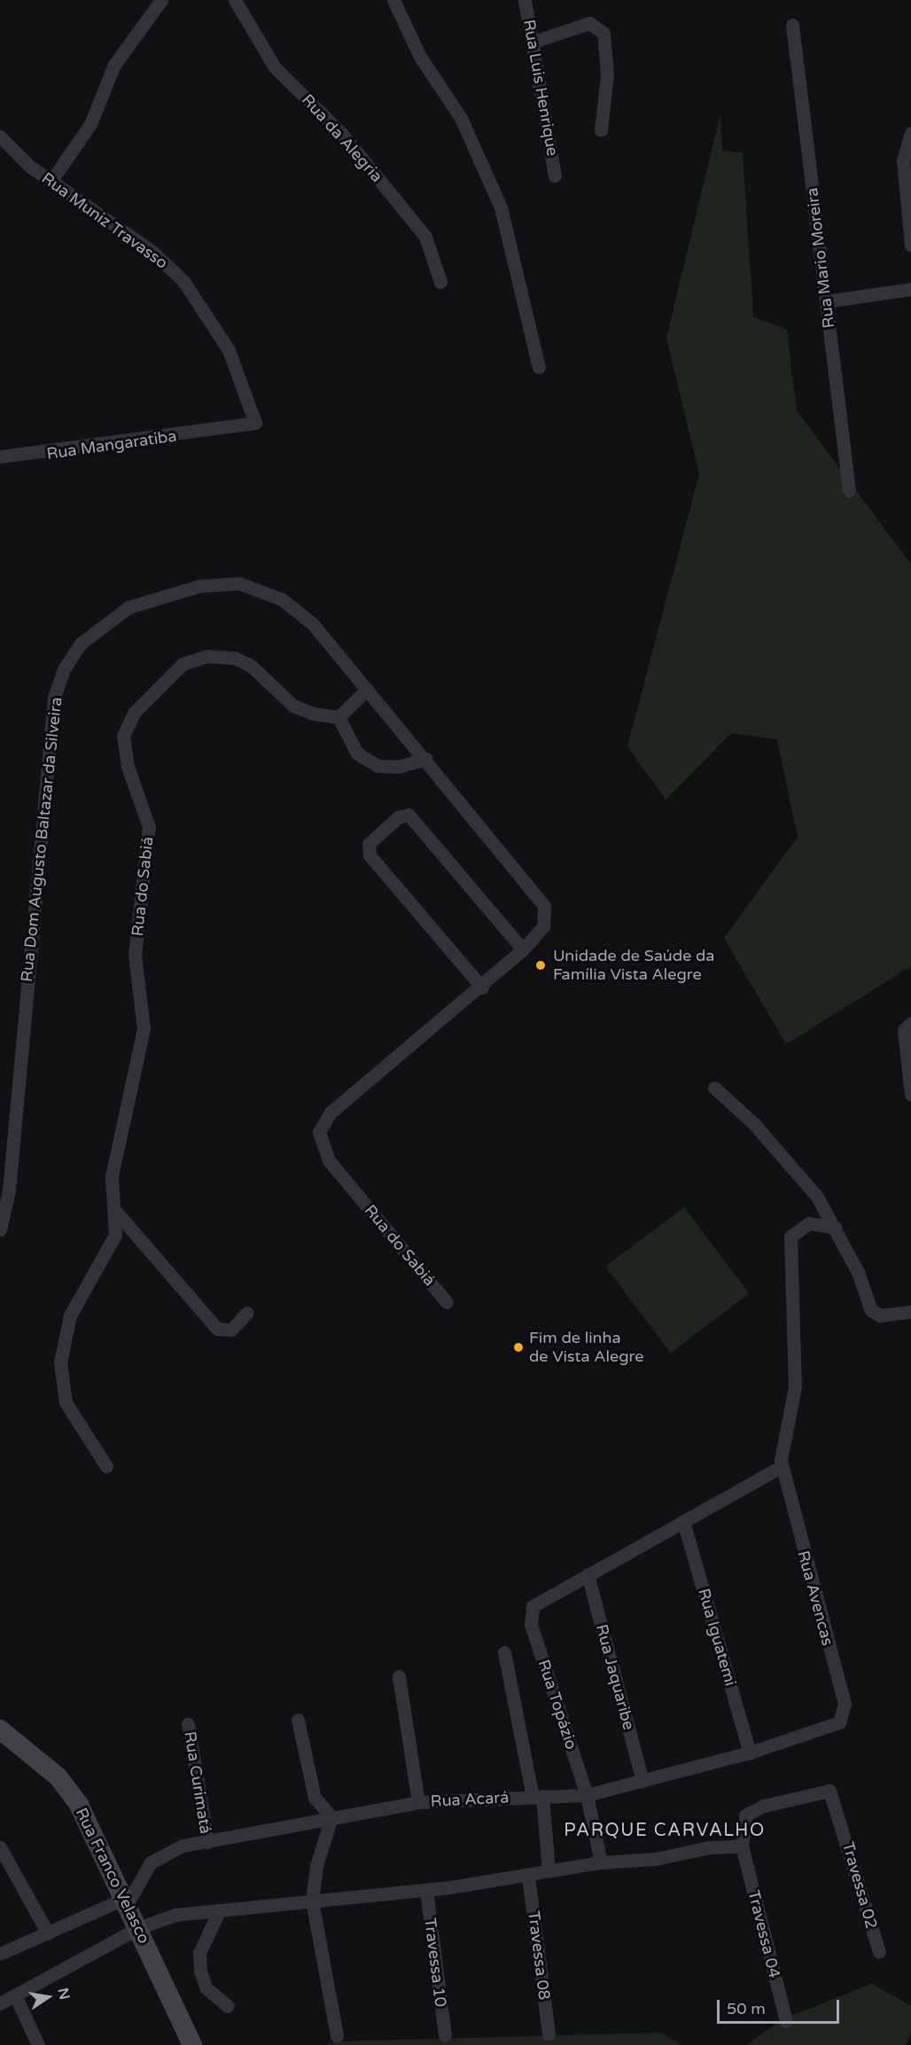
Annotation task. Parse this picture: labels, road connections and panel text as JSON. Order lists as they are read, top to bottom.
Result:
{
  "streets": {
    "street": [
      "Rua Luis Henrique",
      "Rua da Alegria",
      "Rua Muniz Travasso",
      "Rua Mario Moreira",
      "Rua Mangaratiba",
      "Rua Dom Augusto Baltazar da Silveira",
      "Rua do Sabiá",
      "Rua Avencas",
      "Rua Iguatemi",
      "Rua Jaquaribe",
      "Rua Topázio",
      "Rua Curimatá",
      "Rua Acará",
      "Rua Franco Velasco",
      "Travessa 02",
      "Travessa 04",
      "Travessa 08",
      "Travessa 10"
    ]
  },
  "crossings": [
    ["Rua Muniz Travasso", "Rua Mangaratiba"],
    ["Rua Dom Augusto Baltazar da Silveira", "Rua do Sabiá"],
    ["Rua Avencas", "Rua Acará"],
    ["Rua Iguatemi", "Rua Acará"],
    ["Rua Jaquaribe", "Rua Topázio"],
    ["Rua Jaquaribe", "Rua Acará"],
    ["Rua Topázio", "Rua Acará"],
    ["Rua Curimatá", "Rua Acará"],
    ["Rua Acará", "Rua Franco Velasco"],
    ["Travessa 02", "Travessa 04"]
  ],
  "districts": ["PARQUE CARVALHO"],
  "places": ["Unidade de Saúde da Família Vista Alegre", "Fim de linha de Vista Alegre"],
  "scale_bar": "50 m",
  "north": "right"
}
